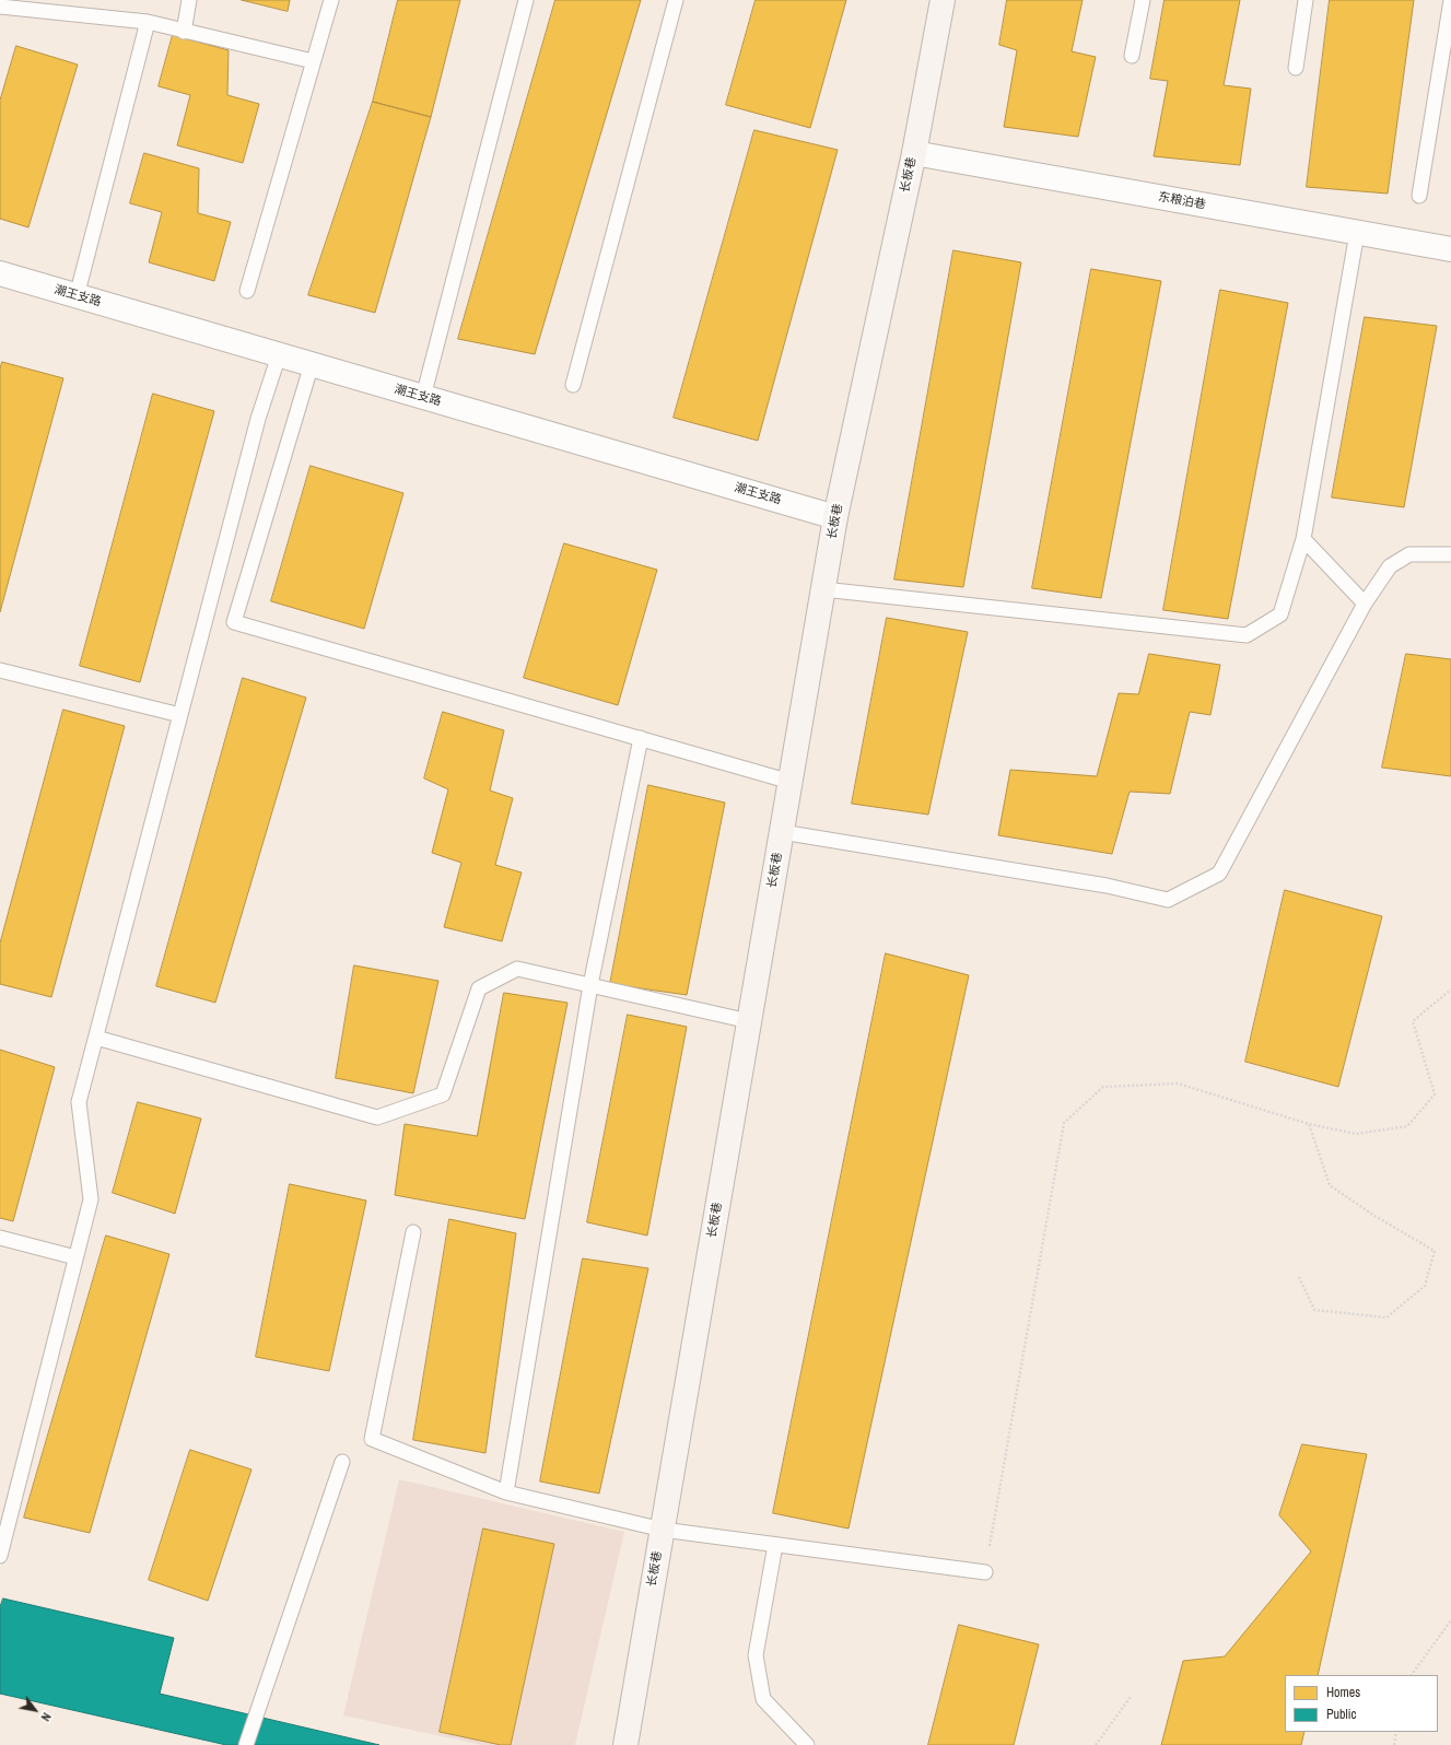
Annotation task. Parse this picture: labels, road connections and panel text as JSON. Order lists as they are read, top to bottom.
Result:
{
  "streets": {
    "street": ["长板巷", "东粮泊巷", "潮王支路"]
  },
  "crossings": [
    ["长板巷", "东粮泊巷"],
    ["长板巷", "潮王支路"]
  ],
  "legend": ["Homes", "Public"],
  "north": "bottom right"
}
